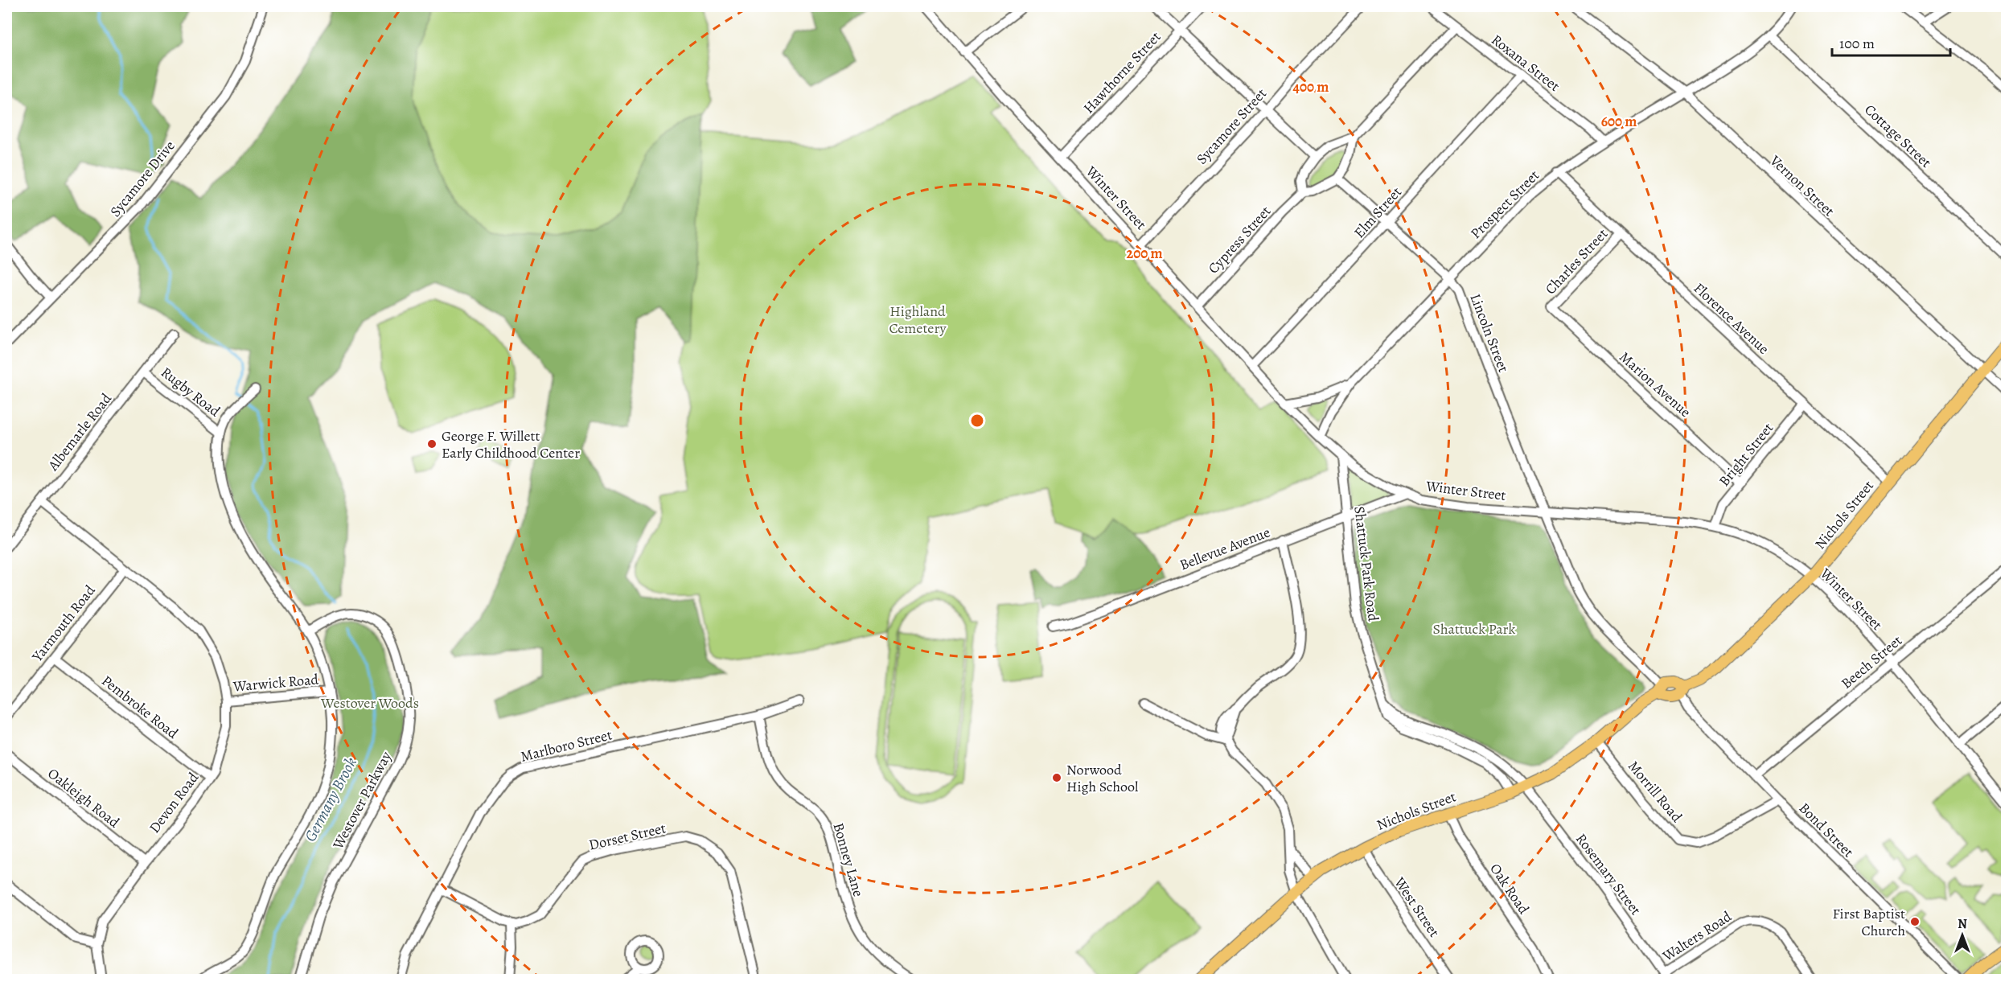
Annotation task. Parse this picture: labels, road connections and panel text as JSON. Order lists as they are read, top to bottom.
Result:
{
  "streets": {
    "main road": ["Nichols Street"],
    "street": [
      "Roxana Street",
      "Hawthorne Street",
      "Sycamore Street",
      "Cottage Street",
      "Sycamore Drive",
      "Vernon Street",
      "Winter Street",
      "Prospect Street",
      "Elm Street",
      "Cypress Street",
      "Charles Street",
      "Florence Avenue",
      "Lincoln Street",
      "Marion Avenue",
      "Rugby Road",
      "Albemarle Road",
      "Bright Street",
      "Bellevue Avenue",
      "Shattuck Park Road",
      "Yarmouth Road",
      "Beech Street",
      "Warwick Road",
      "Pembroke Road",
      "Marlboro Street",
      "Morrill Road",
      "Oakleigh Road",
      "Westover Parkway",
      "Devon Road",
      "Bond Street",
      "Dorset Street",
      "Bonney Lane",
      "Rosemary Street",
      "Oak Road",
      "West Street",
      "Walters Road"
    ]
  },
  "crossings": [
    ["Roxana Street", "Prospect Street"],
    ["Roxana Street", "Elm Street"],
    ["Hawthorne Street", "Winter Street"],
    ["Sycamore Street", "Winter Street"],
    ["Cottage Street", "Prospect Street"],
    ["Vernon Street", "Prospect Street"],
    ["Vernon Street", "Nichols Street"],
    ["Winter Street", "Prospect Street"],
    ["Winter Street", "Elm Street"],
    ["Winter Street", "Cypress Street"],
    ["Winter Street", "Lincoln Street"],
    ["Winter Street", "Bright Street"],
    ["Winter Street", "Nichols Street"],
    ["Winter Street", "Bellevue Avenue"],
    ["Winter Street", "Shattuck Park Road"],
    ["Winter Street", "Beech Street"],
    ["Prospect Street", "Florence Avenue"],
    ["Prospect Street", "Lincoln Street"],
    ["Elm Street", "Lincoln Street"],
    ["Cypress Street", "Lincoln Street"],
    ["Charles Street", "Florence Avenue"],
    ["Charles Street", "Marion Avenue"],
    ["Florence Avenue", "Bright Street"],
    ["Florence Avenue", "Nichols Street"],
    ["Marion Avenue", "Bright Street"],
    ["Rugby Road", "Albemarle Road"],
    ["Albemarle Road", "Devon Road"],
    ["Nichols Street", "Shattuck Park Road"],
    ["Nichols Street", "Morrill Road"],
    ["Nichols Street", "Bond Street"],
    ["Nichols Street", "Rosemary Street"],
    ["Nichols Street", "Oak Road"],
    ["Nichols Street", "West Street"],
    ["Bellevue Avenue", "Shattuck Park Road"],
    ["Shattuck Park Road", "Rosemary Street"],
    ["Yarmouth Road", "Pembroke Road"],
    ["Yarmouth Road", "Devon Road"],
    ["Beech Street", "Bond Street"],
    ["Warwick Road", "Devon Road"],
    ["Pembroke Road", "Devon Road"],
    ["Marlboro Street", "Bonney Lane"],
    ["Morrill Road", "Bond Street"],
    ["Oakleigh Road", "Devon Road"],
    ["Rosemary Street", "Walters Road"]
  ],
  "water": ["Germany Brook"],
  "parks": ["Highland Cemetery", "Shattuck Park", "Westover Woods"],
  "places": ["George F. Willett Early Childhood Center", "Norwood High School", "First Baptist Church"],
  "scale_bar": "100 m",
  "north": "top",
  "rings": ["400 m", "600 m", "200 m"]
}
